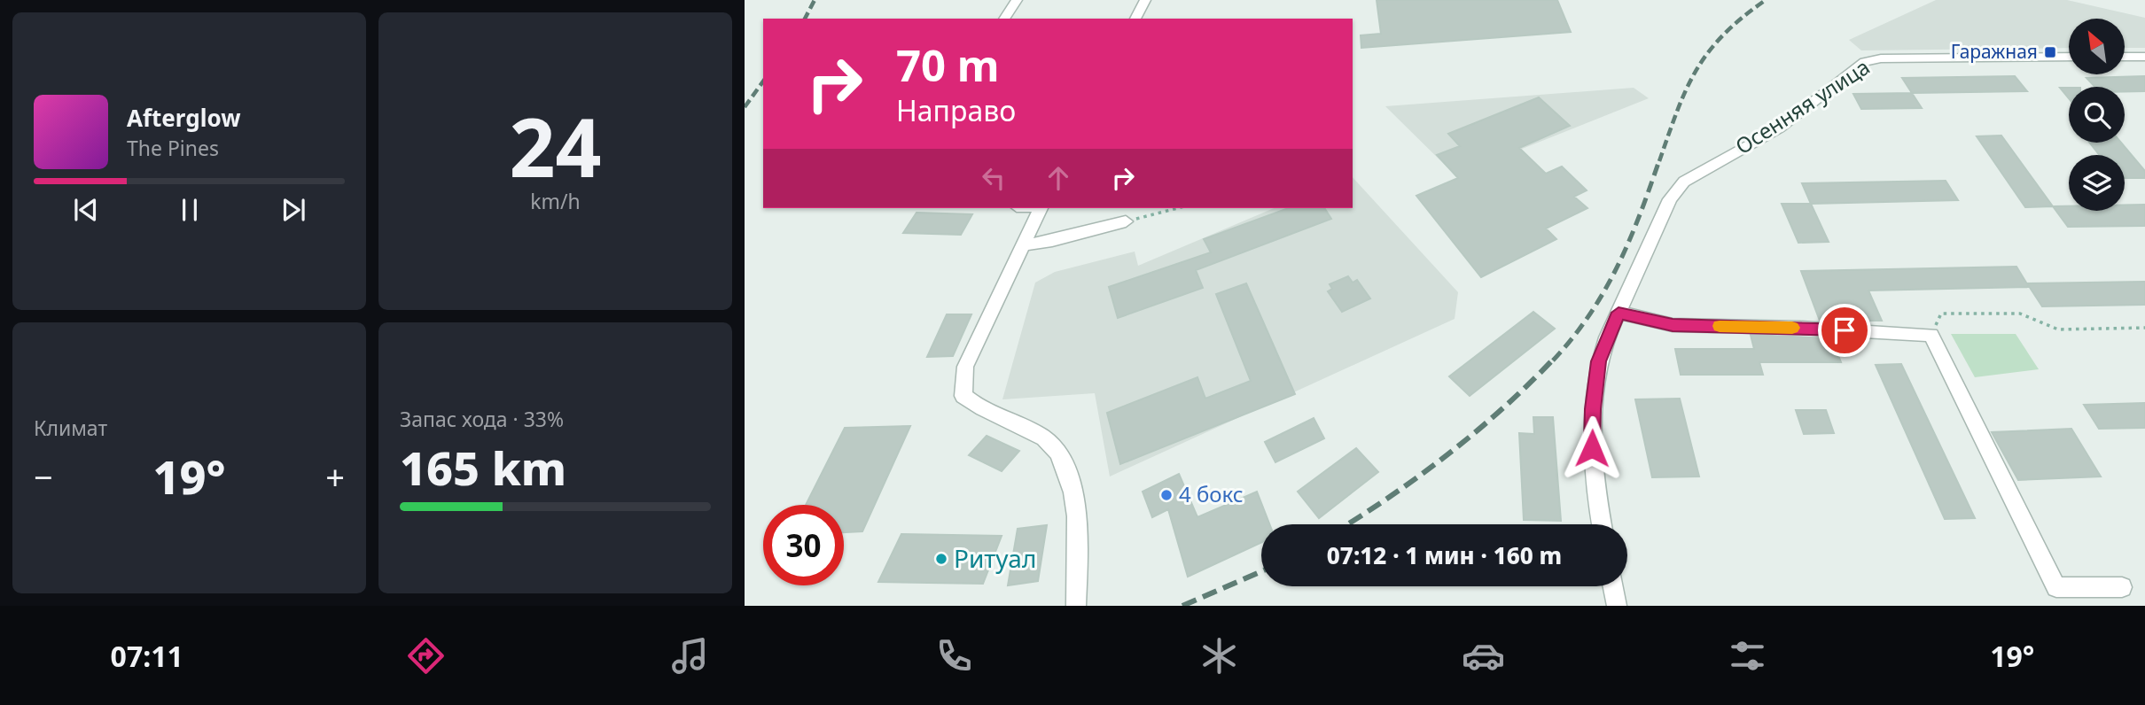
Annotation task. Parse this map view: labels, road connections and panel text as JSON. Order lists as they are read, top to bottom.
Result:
{
  "streets": {
    "street": ["Осенняя улица"]
  },
  "places": {
    "transit": ["Гаражная"],
    "other": ["4 бокс", "Ритуал"]
  },
  "north": "top left",
  "page": {
    "tile": [
      ["24", "km/h"],
      "Климат",
      ["Запас хода · 33%", "165 km"]
    ],
    "turn": ["70 m", "Направо"],
    "song": ["Afterglow", "The Pines"],
    "heat": ["−", "19°", "+"],
    "limit": "30",
    "trip": "07:12 · 1 мин · 160 m",
    "tabs": ["07:11", "19°"]
  }
}
